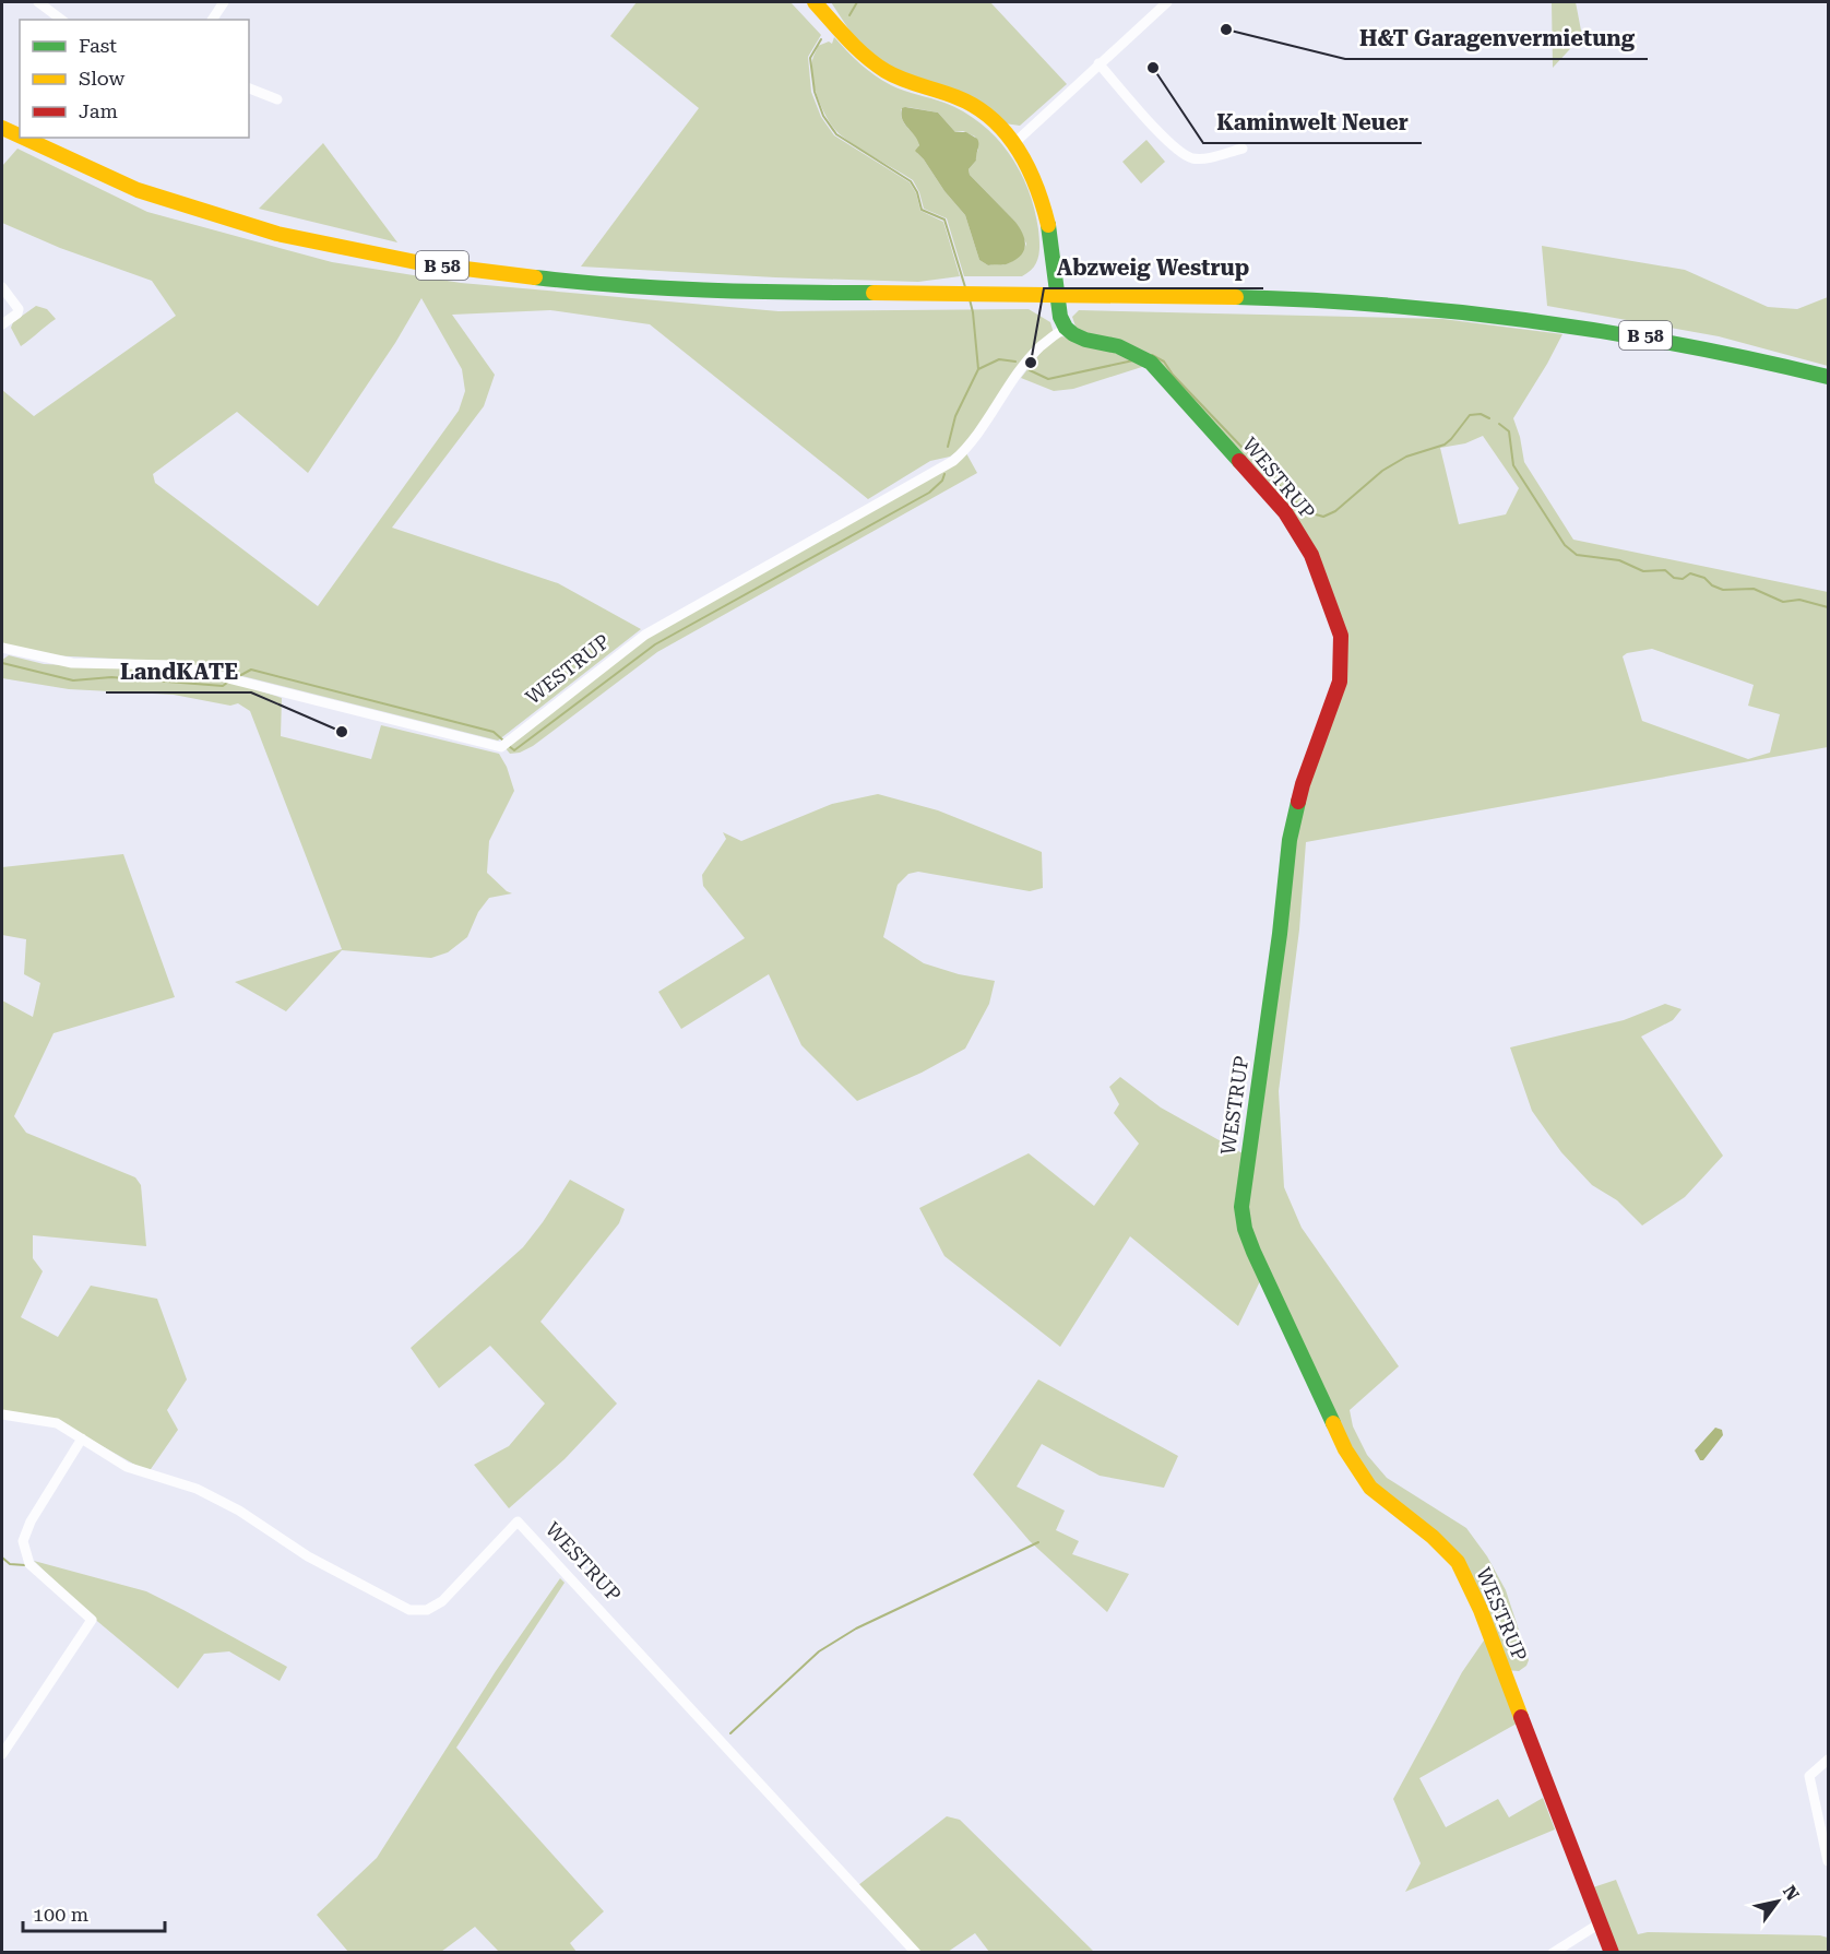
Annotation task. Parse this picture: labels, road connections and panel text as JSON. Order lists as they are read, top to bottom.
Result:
{
  "streets": {
    "street": ["B 58", "WESTRUP"]
  },
  "places": [
    "H&T Garagenvermietung",
    "Kaminwelt Neuer",
    "Abzweig Westrup",
    "LandKATE"
  ],
  "legend": ["Fast", "Slow", "Jam"],
  "scale_bar": "100 m",
  "north": "top right"
}
